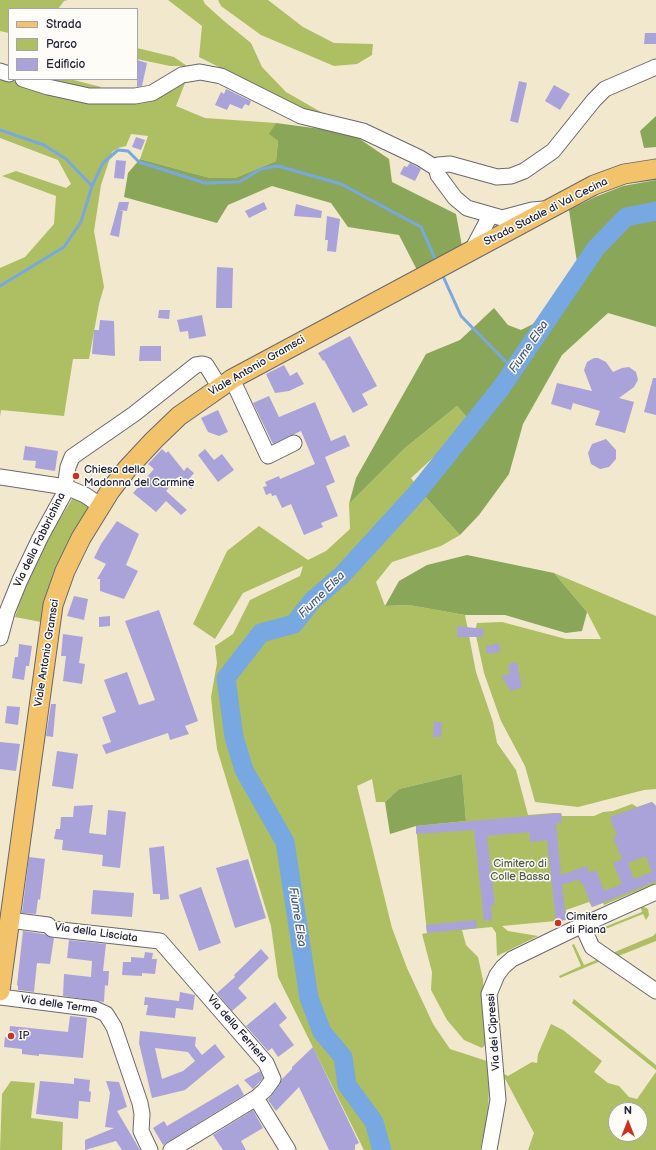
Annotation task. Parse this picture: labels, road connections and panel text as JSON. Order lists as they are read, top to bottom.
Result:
{
  "streets": {
    "main road": ["Strada Statale di Val Cecina", "Viale Antonio Gramsci"],
    "street": [
      "Via della Fabbrichina",
      "Via della Lisciata",
      "Via delle Terme",
      "Via della Ferriera",
      "Via dei Cipressi"
    ]
  },
  "crossings": [
    ["Strada Statale di Val Cecina", "Viale Antonio Gramsci"],
    ["Viale Antonio Gramsci", "Via della Fabbrichina"],
    ["Viale Antonio Gramsci", "Via della Lisciata"],
    ["Via della Lisciata", "Via della Ferriera"]
  ],
  "water": ["Fiume Elsa"],
  "parks": ["Cimitero di Colle Bassa"],
  "places": ["Chiesa della Madonna del Carmine", "Cimitero di Piana", "IP"],
  "legend": ["Strada", "Parco", "Edificio"],
  "north": "top"
}
